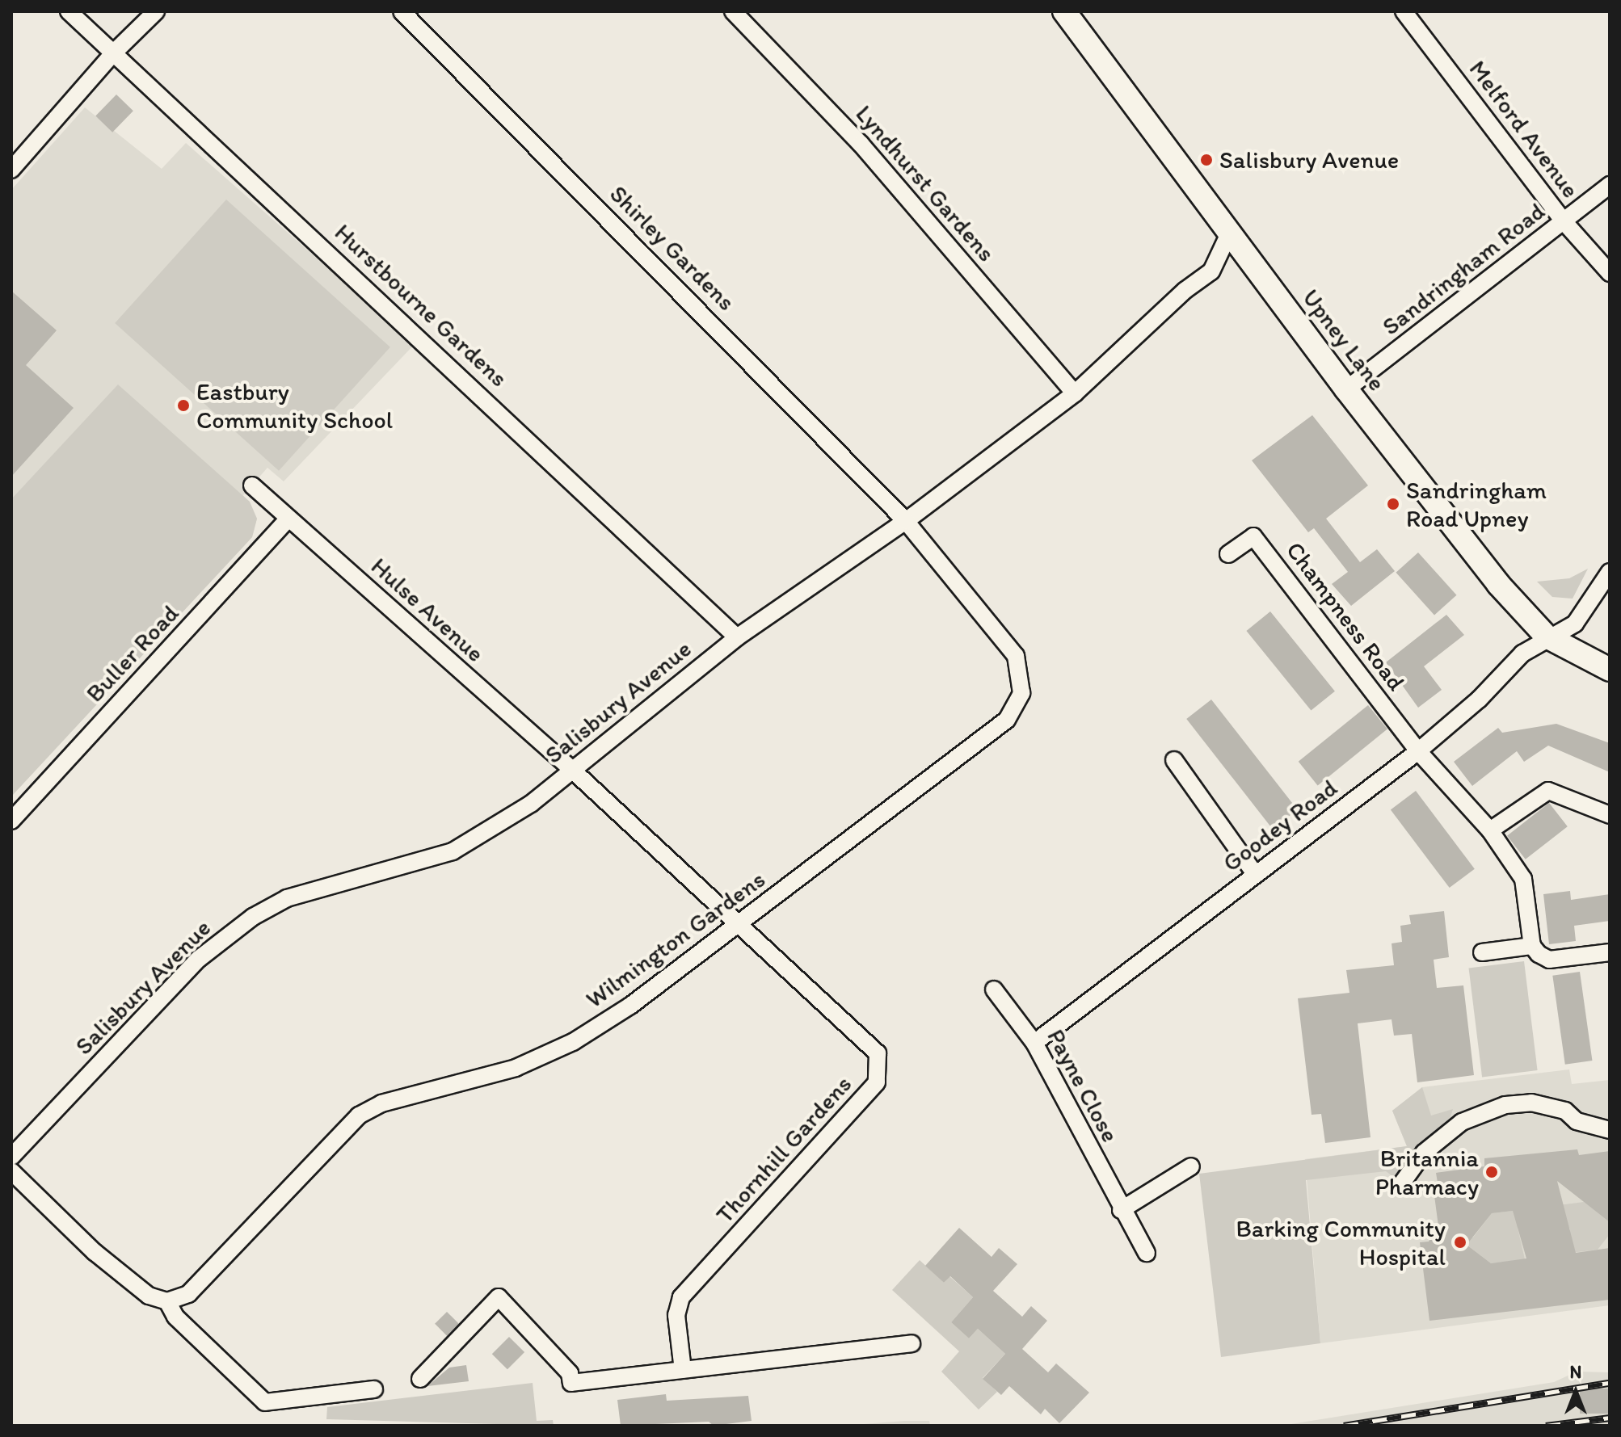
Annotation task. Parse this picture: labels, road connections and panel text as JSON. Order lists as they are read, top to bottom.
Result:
{
  "streets": {
    "street": [
      "Melford Avenue",
      "Lyndhurst Gardens",
      "Shirley Gardens",
      "Sandringham Road",
      "Hurstbourne Gardens",
      "Upney Lane",
      "Hulse Avenue",
      "Champness Road",
      "Buller Road",
      "Salisbury Avenue",
      "Goodey Road",
      "Wilmington Gardens",
      "Payne Close",
      "Thornhill Gardens"
    ]
  },
  "crossings": [
    ["Melford Avenue", "Sandringham Road"],
    ["Lyndhurst Gardens", "Salisbury Avenue"],
    ["Shirley Gardens", "Salisbury Avenue"],
    ["Shirley Gardens", "Wilmington Gardens"],
    ["Sandringham Road", "Upney Lane"],
    ["Hurstbourne Gardens", "Salisbury Avenue"],
    ["Upney Lane", "Salisbury Avenue"],
    ["Upney Lane", "Goodey Road"],
    ["Hulse Avenue", "Buller Road"],
    ["Hulse Avenue", "Salisbury Avenue"],
    ["Hulse Avenue", "Thornhill Gardens"],
    ["Champness Road", "Goodey Road"],
    ["Salisbury Avenue", "Wilmington Gardens"],
    ["Salisbury Avenue", "Thornhill Gardens"],
    ["Goodey Road", "Payne Close"],
    ["Wilmington Gardens", "Thornhill Gardens"]
  ],
  "places": [
    "Salisbury Avenue",
    "Eastbury Community School",
    "Sandringham Road Upney",
    "Britannia Pharmacy",
    "Barking Community Hospital"
  ],
  "north": "top"
}
